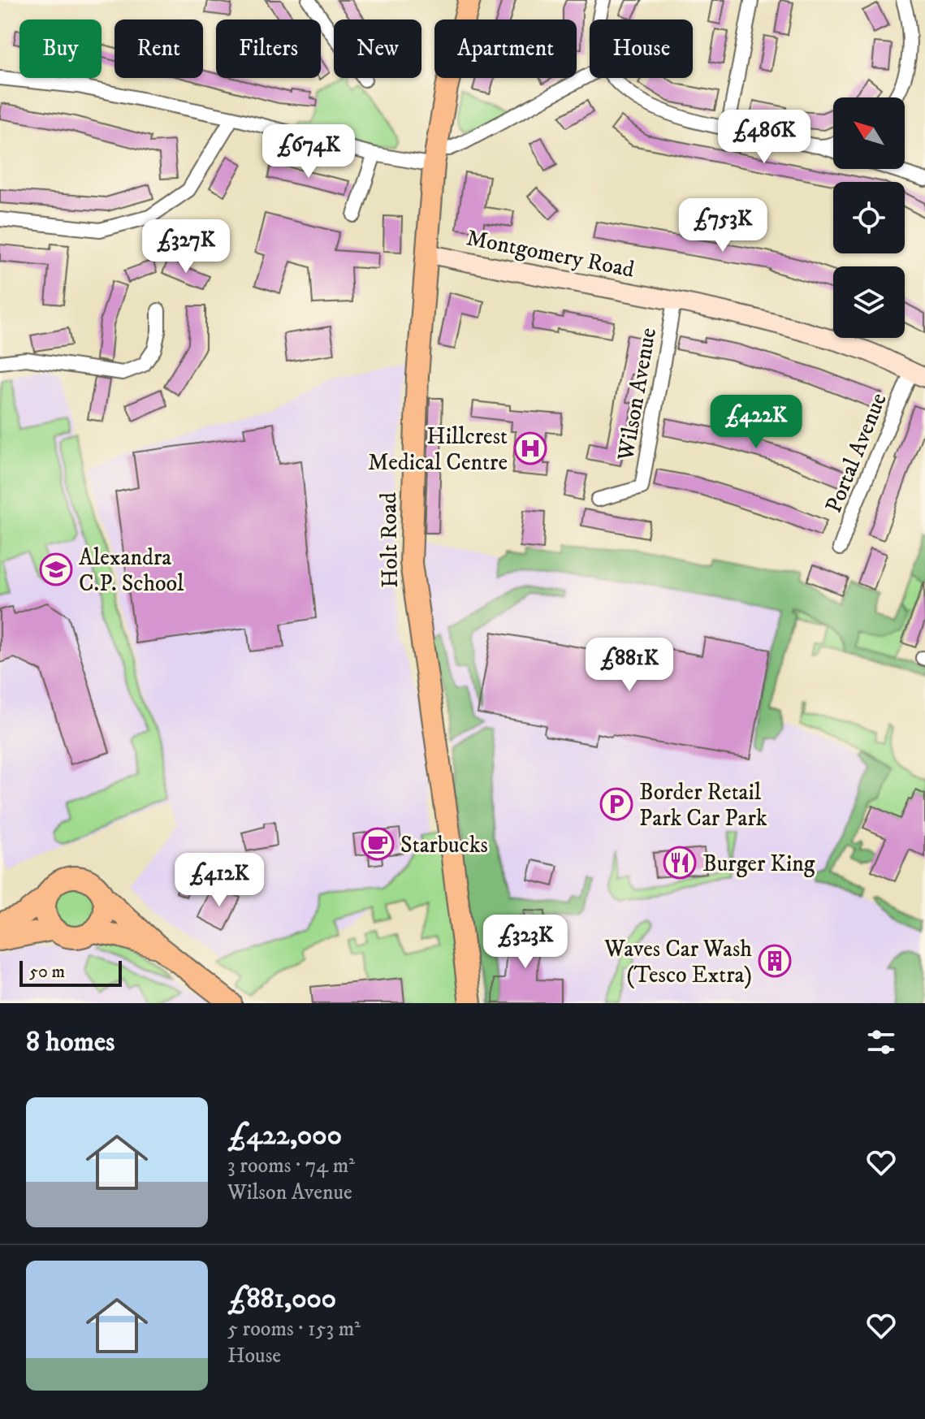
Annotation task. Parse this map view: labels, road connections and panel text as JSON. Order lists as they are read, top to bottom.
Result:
{
  "streets": {
    "main road": ["Holt Road"],
    "street": ["Montgomery Road", "Wilson Avenue", "Portal Avenue"]
  },
  "crossings": [
    ["Montgomery Road", "Wilson Avenue"],
    ["Montgomery Road", "Portal Avenue"],
    ["Montgomery Road", "Holt Road"]
  ],
  "places": {
    "hospital": ["Hillcrest Medical Centre"],
    "school or university": ["Alexandra C.P. School"],
    "parking": ["Border Retail Park Car Park"],
    "cafe": ["Starbucks"],
    "restaurant": ["Burger King"],
    "building": ["Waves Car Wash (Tesco Extra)"]
  },
  "scale_bar": "50 m",
  "north": "top left",
  "page": {
    "chip": [
      "Buy",
      "Rent",
      "Filters",
      "New",
      "Apartment",
      "House"
    ],
    "price": [
      "£486K",
      "£674K",
      "£753K",
      "£327K",
      "£422K",
      "£881K",
      "£412K",
      "£323K"
    ],
    "scale": "50 m",
    "heading": "8 homes",
    "list": [
      {
        "name": "£422,000",
        "note": "3 rooms · 74 m² · Wilson Avenue"
      },
      {
        "name": "£881,000",
        "note": "5 rooms · 153 m² · House"
      }
    ]
  }
}
